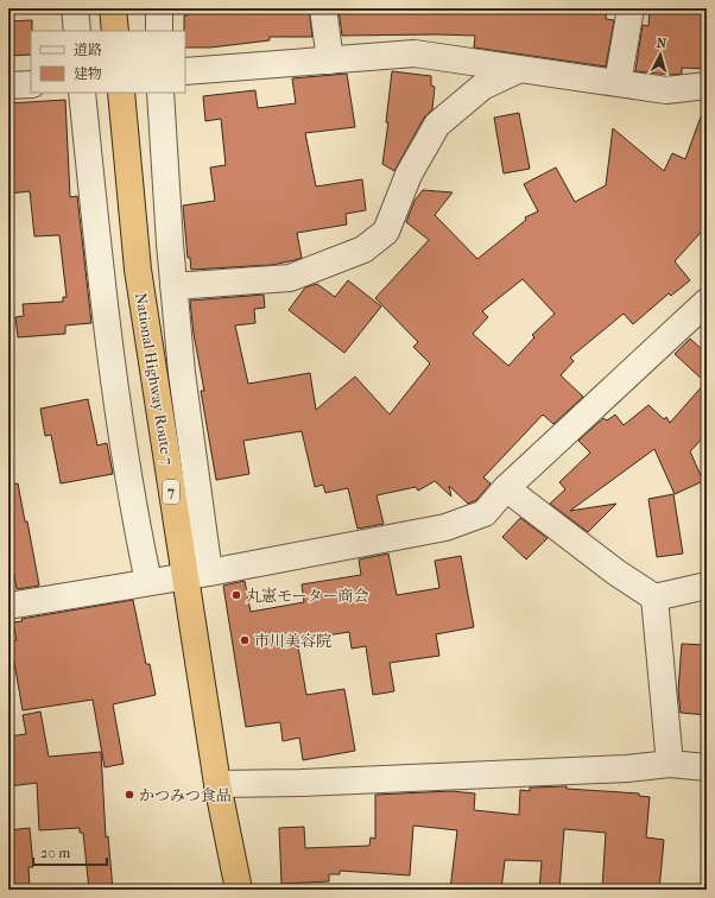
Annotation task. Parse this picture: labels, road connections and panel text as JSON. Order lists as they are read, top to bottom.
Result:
{
  "streets": {
    "highway": ["National Highway Route 7", "7"]
  },
  "places": ["丸憲モーター商会", "市川美容院", "かつみつ食品"],
  "legend": ["道路", "建物"],
  "scale_bar": "20 m",
  "north": "top"
}
